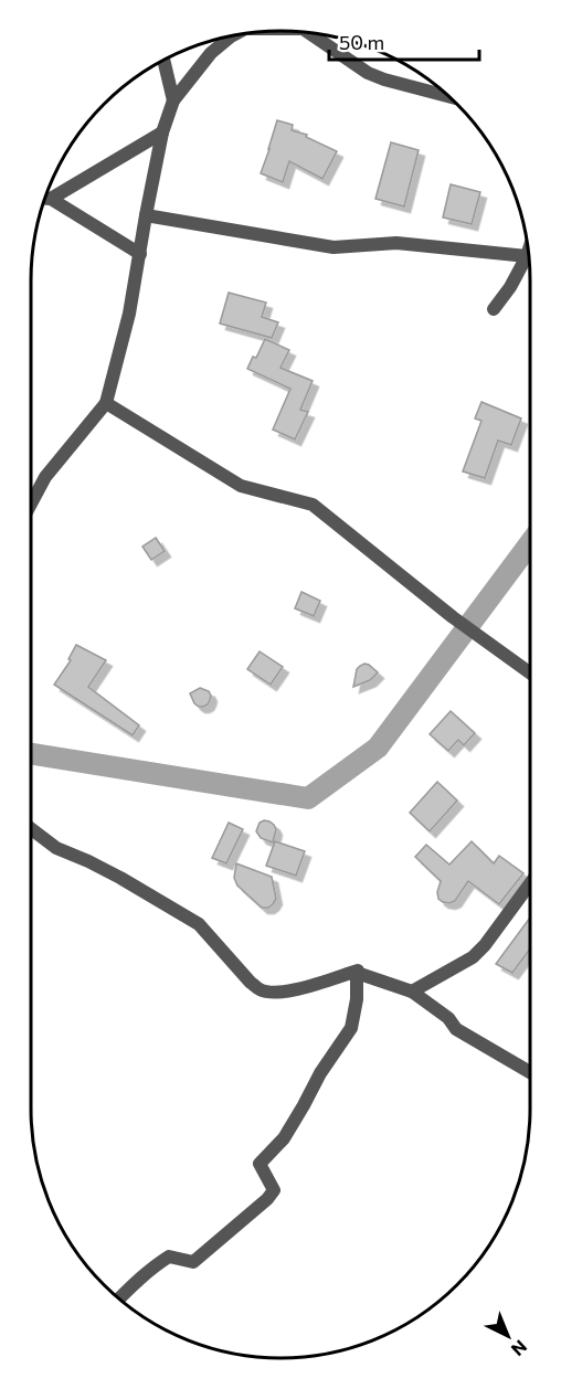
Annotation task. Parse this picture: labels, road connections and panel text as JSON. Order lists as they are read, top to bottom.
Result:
{
  "scale_bar": "50 m",
  "north": "bottom right"
}
